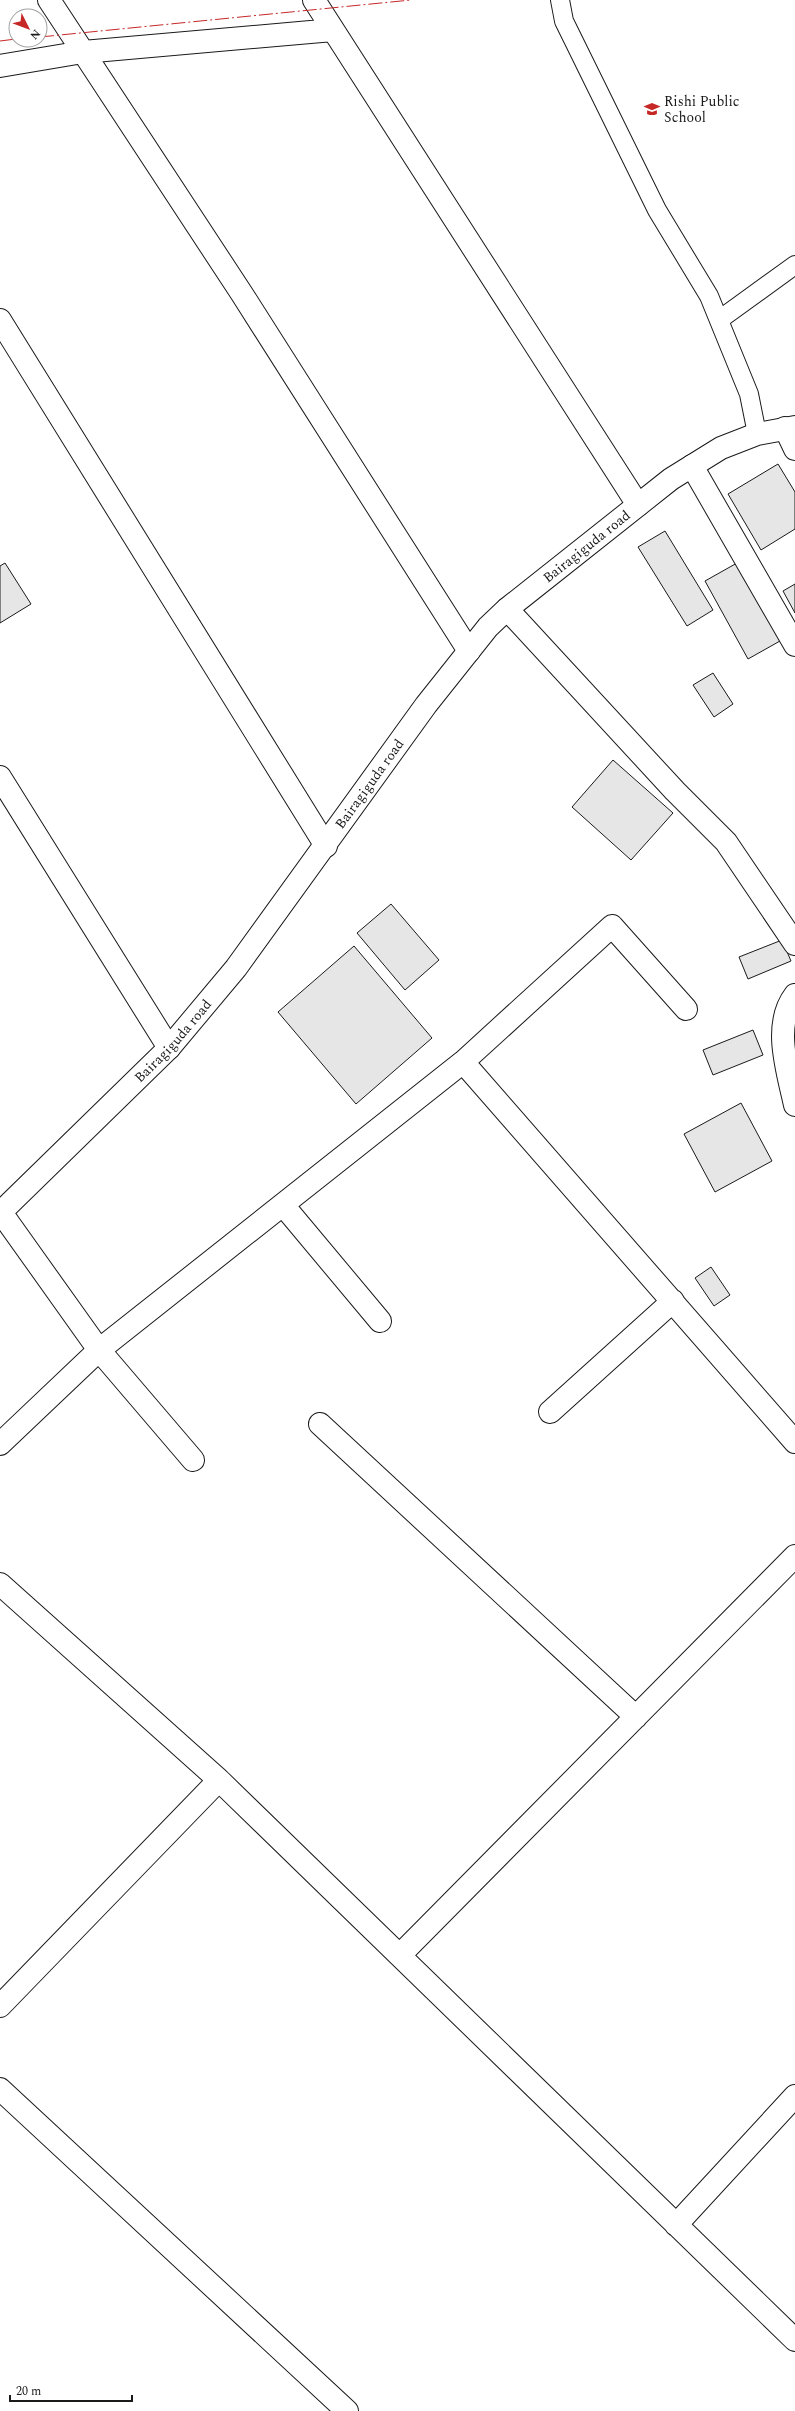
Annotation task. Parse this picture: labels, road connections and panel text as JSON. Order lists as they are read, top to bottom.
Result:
{
  "streets": {
    "street": ["Bairagiguda road"]
  },
  "places": {
    "school or university": ["Rishi Public School"]
  },
  "scale_bar": "20 m",
  "north": "bottom right"
}
